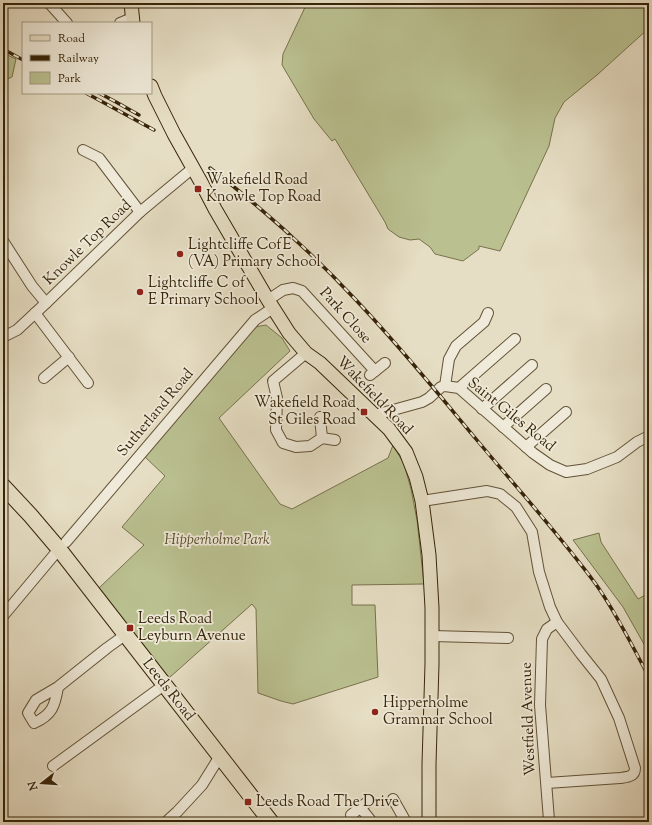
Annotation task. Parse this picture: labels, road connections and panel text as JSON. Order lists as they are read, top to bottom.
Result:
{
  "streets": {
    "highway": ["Leeds Road"],
    "main road": ["Wakefield Road"],
    "street": [
      "Knowle Top Road",
      "Park Close",
      "Sutherland Road",
      "Saint Giles Road",
      "Westfield Avenue"
    ]
  },
  "crossings": [
    ["Knowle Top Road", "Wakefield Road"],
    ["Park Close", "Wakefield Road"],
    ["Park Close", "Sutherland Road"],
    ["Wakefield Road", "Sutherland Road"],
    ["Wakefield Road", "Saint Giles Road"],
    ["Sutherland Road", "Leeds Road"]
  ],
  "parks": ["Hipperholme Park"],
  "places": {
    "transit": [
      "Wakefield Road Knowle Top Road",
      "Wakefield Road St Giles Road",
      "Leeds Road Leyburn Avenue",
      "Leeds Road The Drive"
    ],
    "other": ["Lightcliffe CofE (VA) Primary School", "Lightcliffe C of E Primary School", "Hipperholme Grammar School"]
  },
  "legend": ["Road", "Railway", "Park"],
  "north": "left"
}
